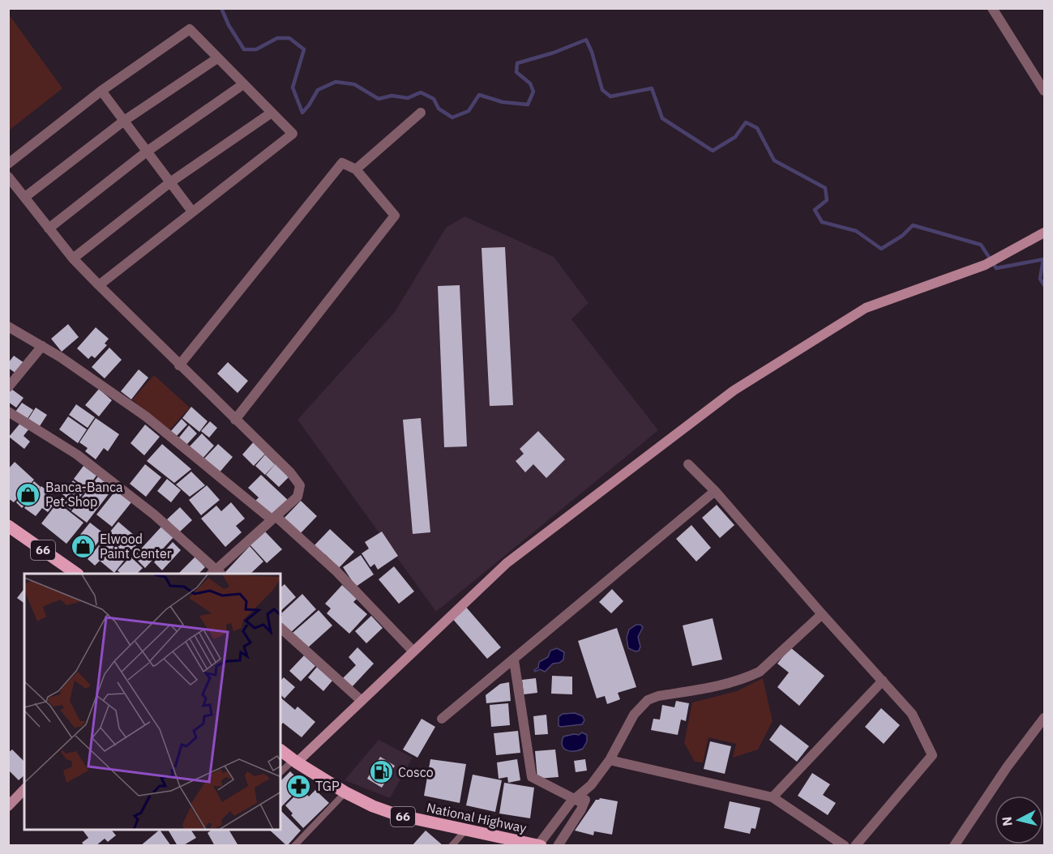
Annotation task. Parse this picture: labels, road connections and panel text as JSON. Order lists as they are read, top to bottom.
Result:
{
  "streets": {
    "main road": ["66", "National Highway"]
  },
  "places": {
    "shop": ["Banca-Banca Pet Shop", "Elwood Paint Center"],
    "fuel station": ["Cosco"],
    "pharmacy": ["TGP"]
  },
  "north": "left"
}
